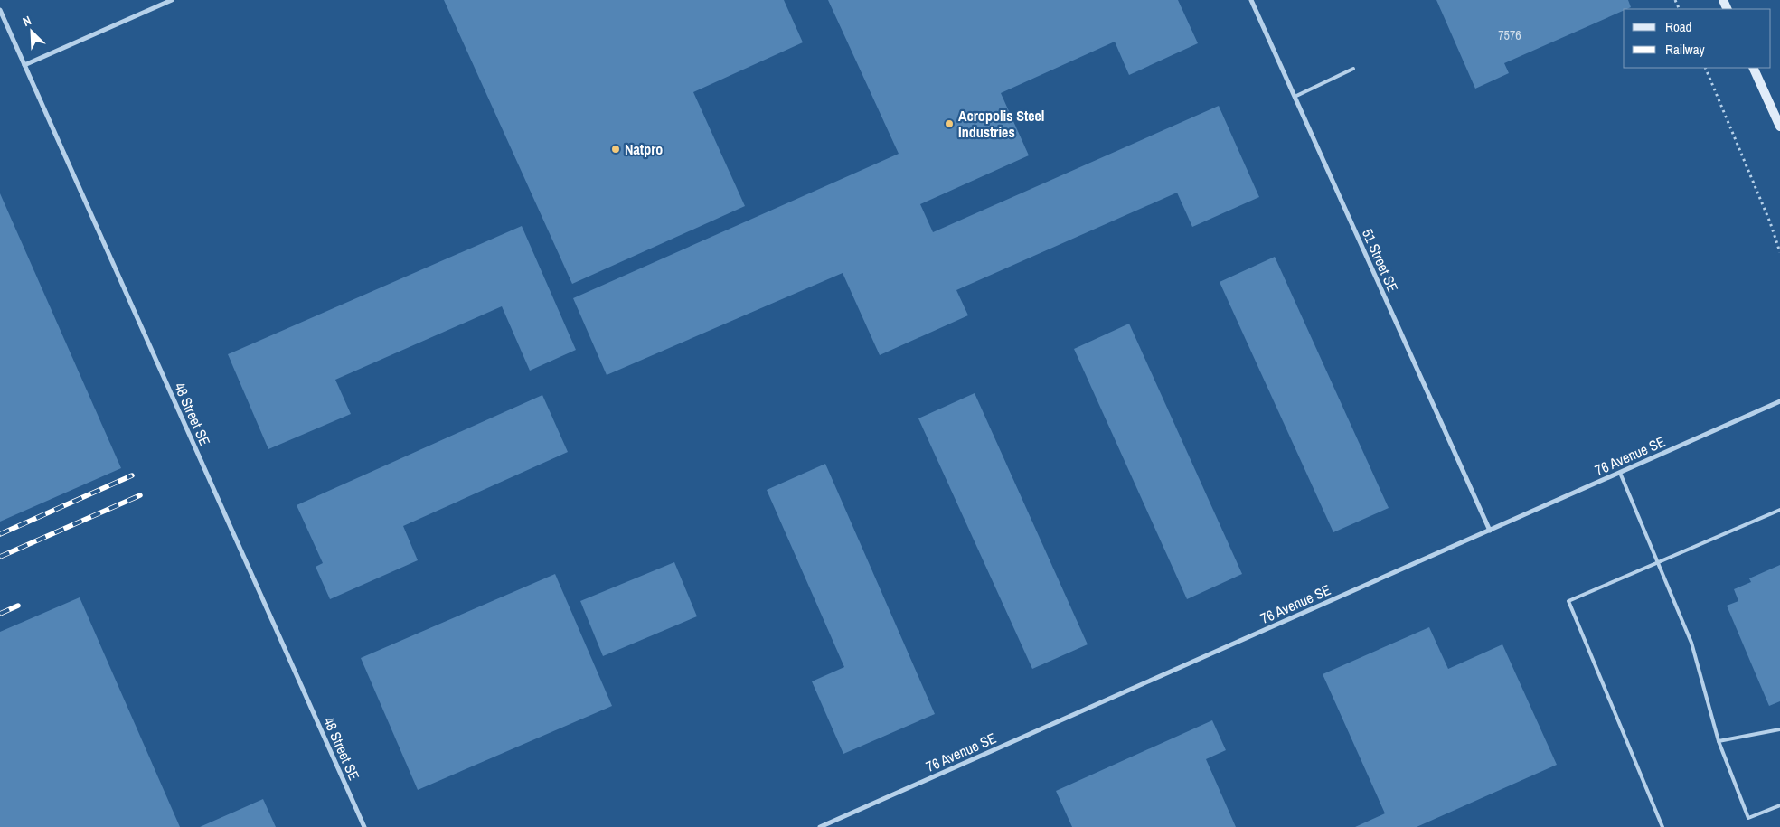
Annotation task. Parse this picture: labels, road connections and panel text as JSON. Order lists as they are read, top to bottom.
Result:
{
  "streets": {
    "street": ["51 Street SE", "48 Street SE", "76 Avenue SE"]
  },
  "crossings": [
    ["51 Street SE", "76 Avenue SE"]
  ],
  "places": ["Acropolis Steel Industries", "Natpro"],
  "house_numbers": ["7576"],
  "legend": ["Road", "Railway"],
  "north": "top left"
}
